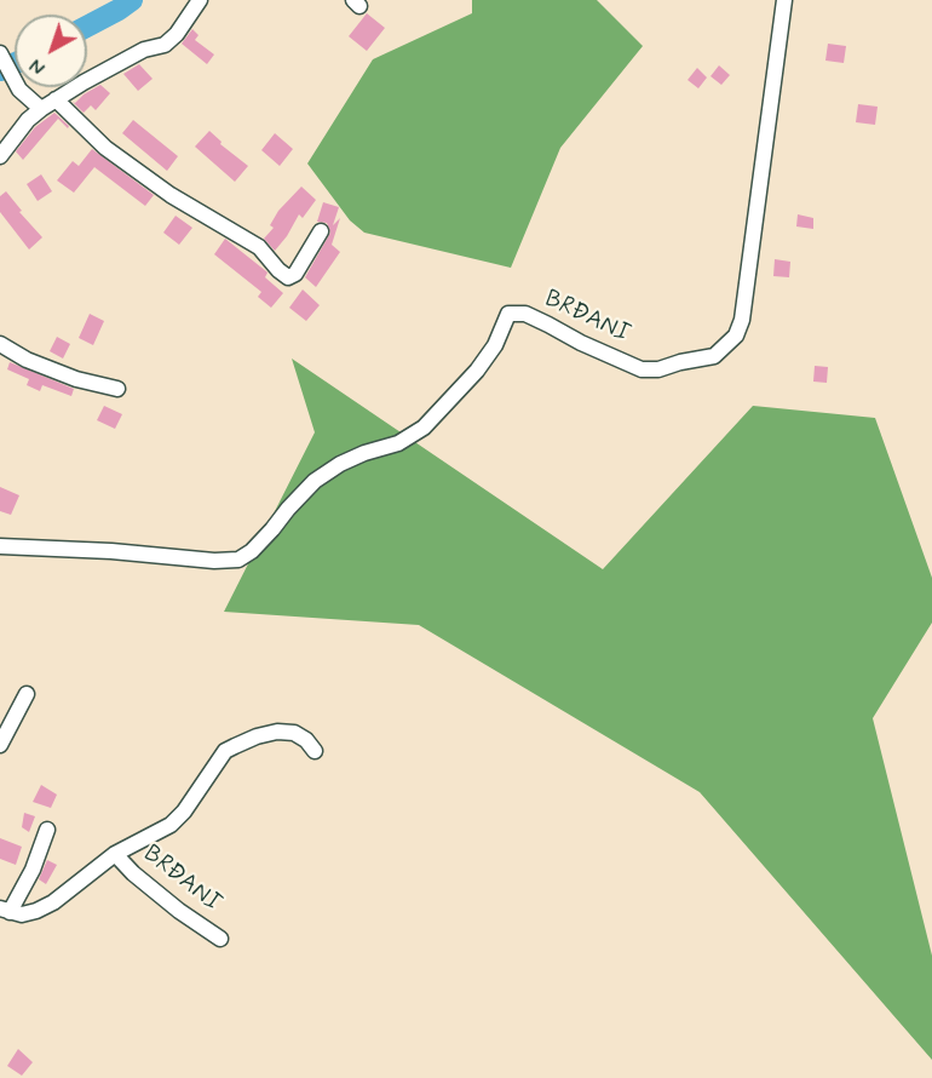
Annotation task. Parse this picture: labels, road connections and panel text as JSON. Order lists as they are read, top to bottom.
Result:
{
  "streets": {
    "street": ["BRĐANI"]
  },
  "north": "bottom left"
}
